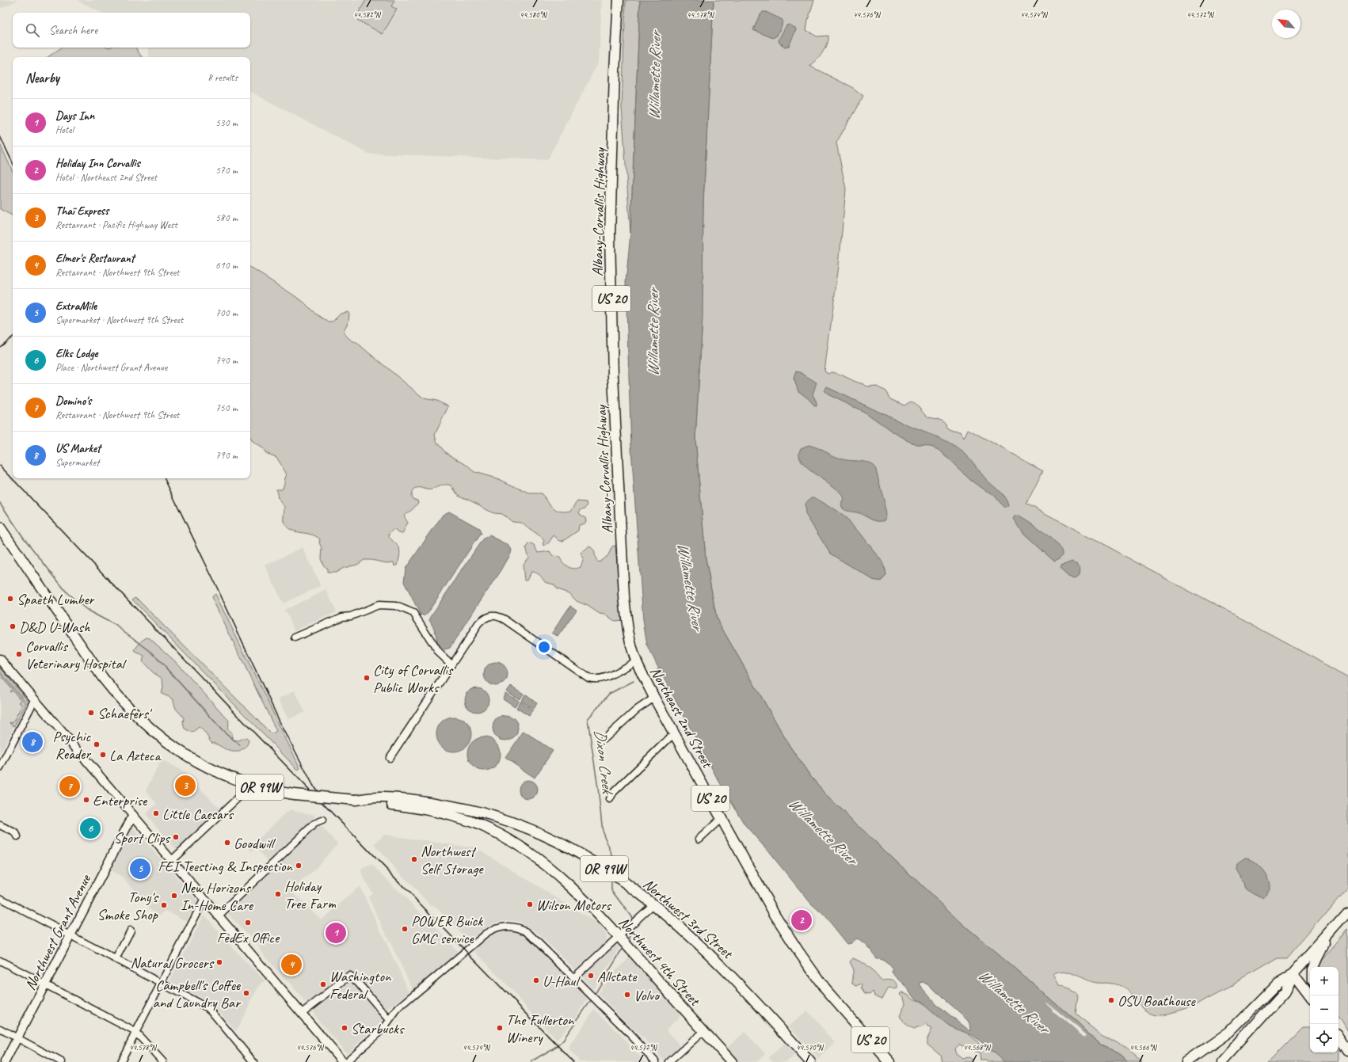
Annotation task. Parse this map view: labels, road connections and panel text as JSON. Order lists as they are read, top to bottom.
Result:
{
  "streets": {
    "highway": [
      "Albany-Corvallis Highway",
      "US 20",
      "Northeast 2nd Street",
      "OR 99W",
      "Northwest 3rd Street",
      "Northwest 4th Street"
    ],
    "main road": ["Northwest Grant Avenue"]
  },
  "crossings": [
    ["Albany-Corvallis Highway", "Northeast 2nd Street"],
    ["OR 99W", "Northwest 3rd Street"],
    ["OR 99W", "Northwest 4th Street"],
    ["Northwest 3rd Street", "Northwest 4th Street"]
  ],
  "water": ["Willamette River", "Dixon Creek"],
  "places": [
    "Spaeth Lumber",
    "D&D U-Wash",
    "Corvallis Veterinary Hospital",
    "City of Corvallis Public Works",
    "Schaefers'",
    "Psychic Reader",
    "La Azteca",
    "Enterprise",
    "Little Caesars",
    "Sport Clips",
    "Goodwill",
    "Northwest Self Storage",
    "FEI Teesting & Inspection",
    "Holiday Tree Farm",
    "New Horizons In-Home Care",
    "Wilson Motors",
    "Tony's Smoke Shop",
    "FedEx Office",
    "POWER Buick GMC service",
    "Natural Grocers",
    "Allstate",
    "U-Haul",
    "Washington Federal",
    "Campbell's Coffee and Laundry Bar",
    "Volvo",
    "OSU Boathouse",
    "Starbucks",
    "The Fullerton Winery"
  ],
  "north": "top left",
  "page": {
    "search": "Search here",
    "heading": ["Nearby", "8 results"],
    "list": [
      {
        "mark": "1",
        "name": "Days Inn",
        "note": "Hotel",
        "value": "530 m"
      },
      {
        "mark": "2",
        "name": "Holiday Inn Corvallis",
        "note": "Hotel · Northeast 2nd Street",
        "value": "570 m"
      },
      {
        "mark": "3",
        "name": "Thaï Express",
        "note": "Restaurant · Pacific Highway West",
        "value": "580 m"
      },
      {
        "mark": "4",
        "name": "Elmer's Restaurant",
        "note": "Restaurant · Northwest 9th Street",
        "value": "610 m"
      },
      {
        "mark": "5",
        "name": "ExtraMile",
        "note": "Supermarket · Northwest 9th Street",
        "value": "700 m"
      },
      {
        "mark": "6",
        "name": "Elks Lodge",
        "note": "Place · Northwest Grant Avenue",
        "value": "740 m"
      },
      {
        "mark": "7",
        "name": "Domino's",
        "note": "Restaurant · Northwest 9th Street",
        "value": "750 m"
      },
      {
        "mark": "8",
        "name": "US Market",
        "note": "Supermarket",
        "value": "790 m"
      }
    ],
    "pins": [
      "8",
      "3",
      "7",
      "6",
      "5",
      "2",
      "1",
      "4"
    ],
    "map_buttons": ["+", "−"]
  },
  "coordinates": [
    "44.582°N",
    "44.580°N",
    "44.578°N",
    "44.576°N",
    "44.574°N",
    "44.572°N",
    "44.570°N",
    "44.568°N",
    "44.566°N"
  ]
}
